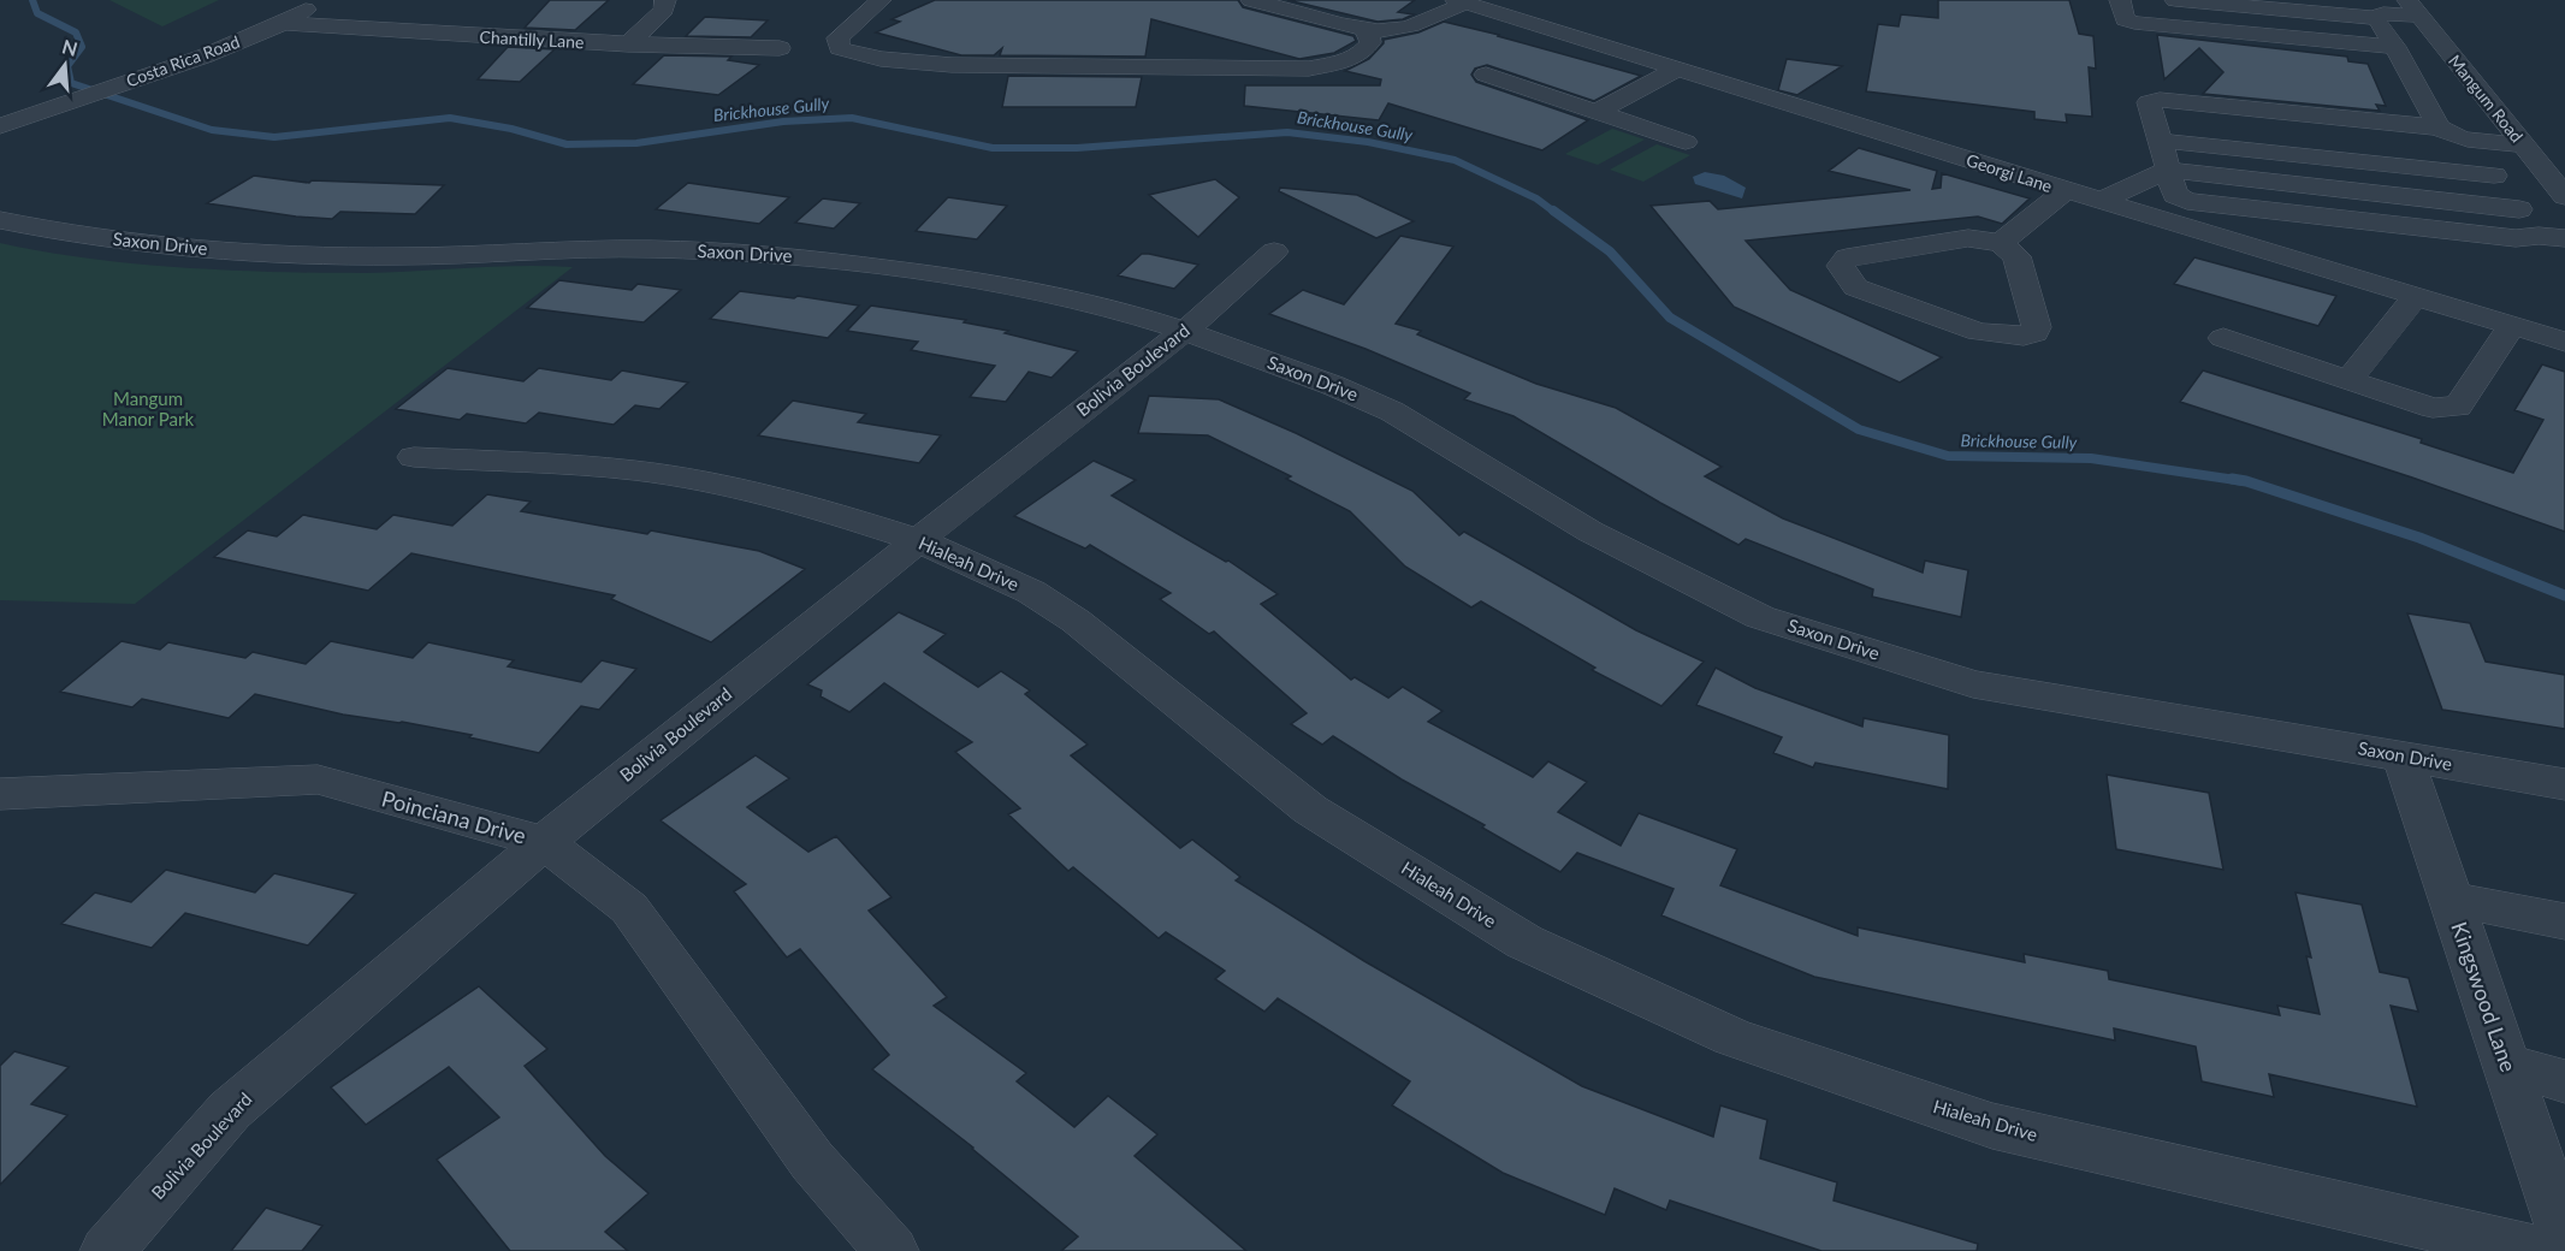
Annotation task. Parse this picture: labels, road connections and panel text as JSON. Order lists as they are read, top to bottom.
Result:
{
  "streets": {
    "street": [
      "Chantilly Lane",
      "Costa Rica Road",
      "Mangum Road",
      "Georgi Lane",
      "Saxon Drive",
      "Bolivia Boulevard",
      "Hialeah Drive",
      "Poinciana Drive",
      "Kingswood Lane"
    ]
  },
  "crossings": [
    ["Chantilly Lane", "Costa Rica Road"],
    ["Saxon Drive", "Bolivia Boulevard"],
    ["Saxon Drive", "Kingswood Lane"],
    ["Bolivia Boulevard", "Hialeah Drive"],
    ["Bolivia Boulevard", "Poinciana Drive"]
  ],
  "water": ["Brickhouse Gully"],
  "parks": ["Mangum Manor Park"],
  "north": "top"
}
